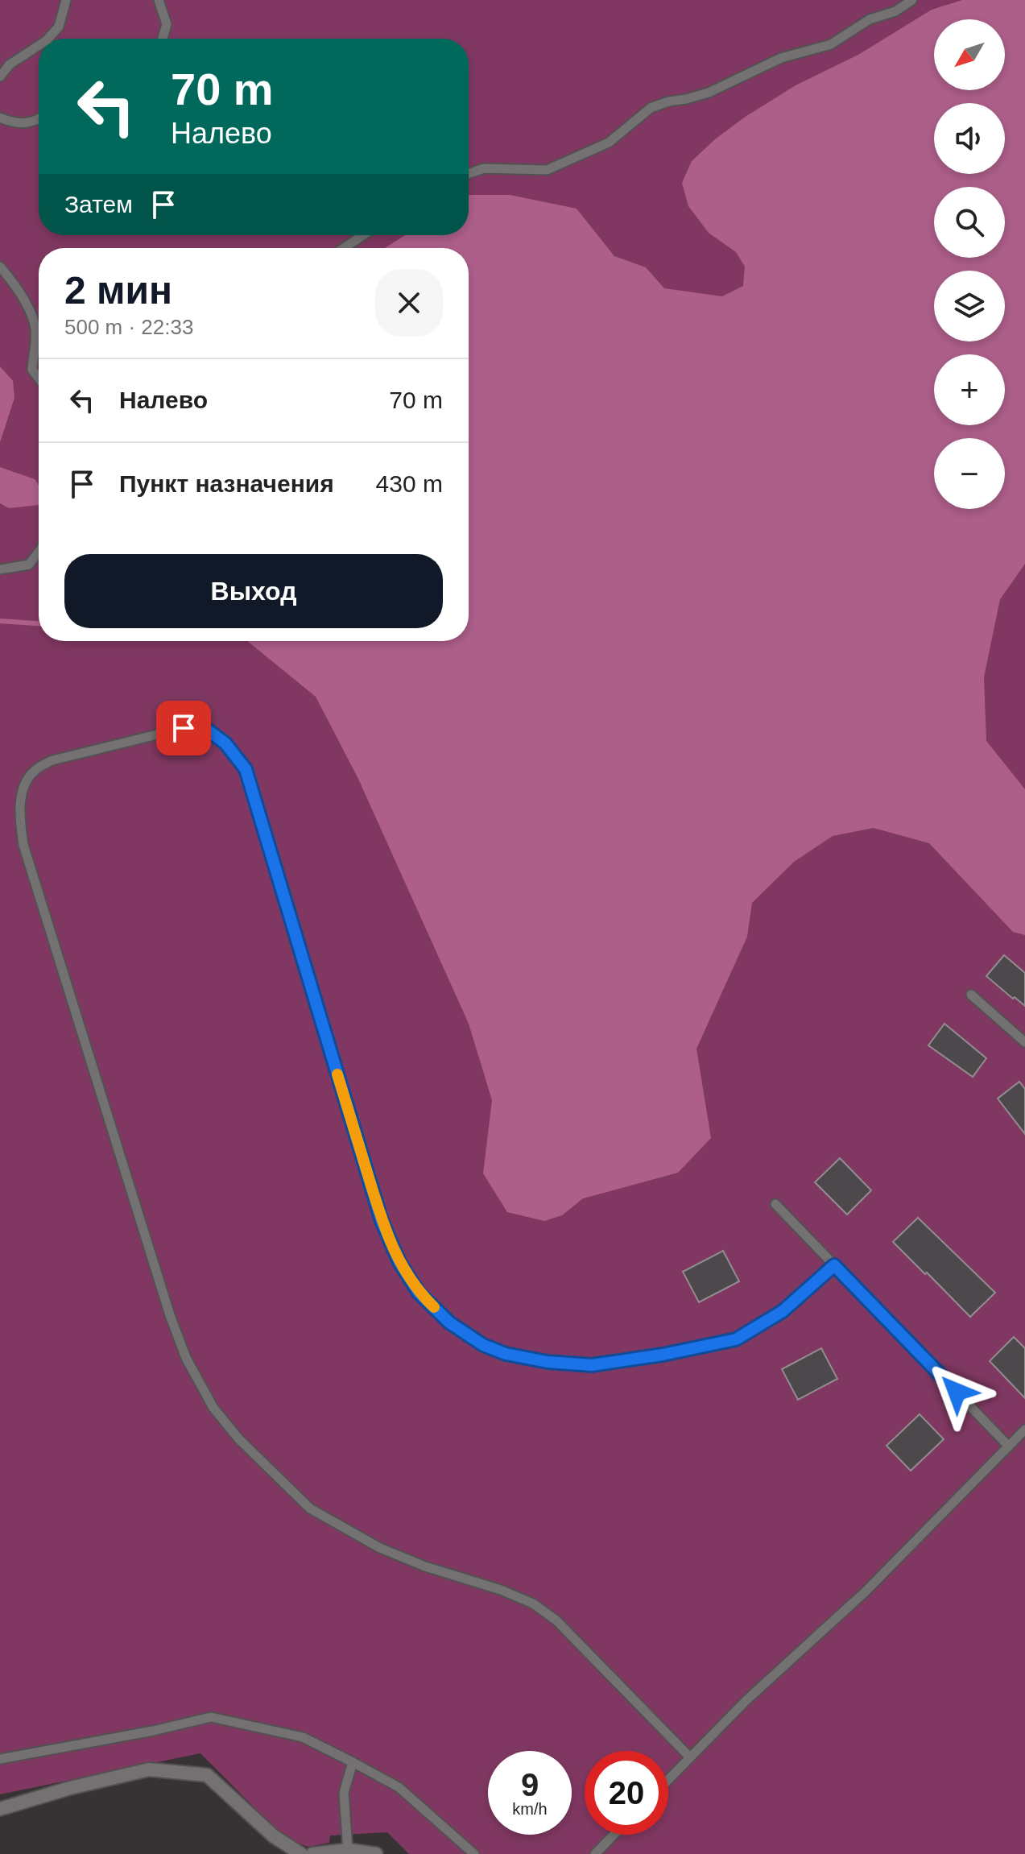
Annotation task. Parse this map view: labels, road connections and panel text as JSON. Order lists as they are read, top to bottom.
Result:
{
  "north": "bottom left",
  "page": {
    "map_buttons": ["+", "−"],
    "turn": ["70 m", "Налево"],
    "then": "Затем",
    "heading": ["2 мин", "500 m · 22:33"],
    "list": [
      {
        "name": "Налево",
        "value": "70 m"
      },
      {
        "name": "Пункт назначения",
        "value": "430 m"
      }
    ],
    "buttons": "Выход",
    "speed": "9 km/h",
    "limit": "20"
  }
}
